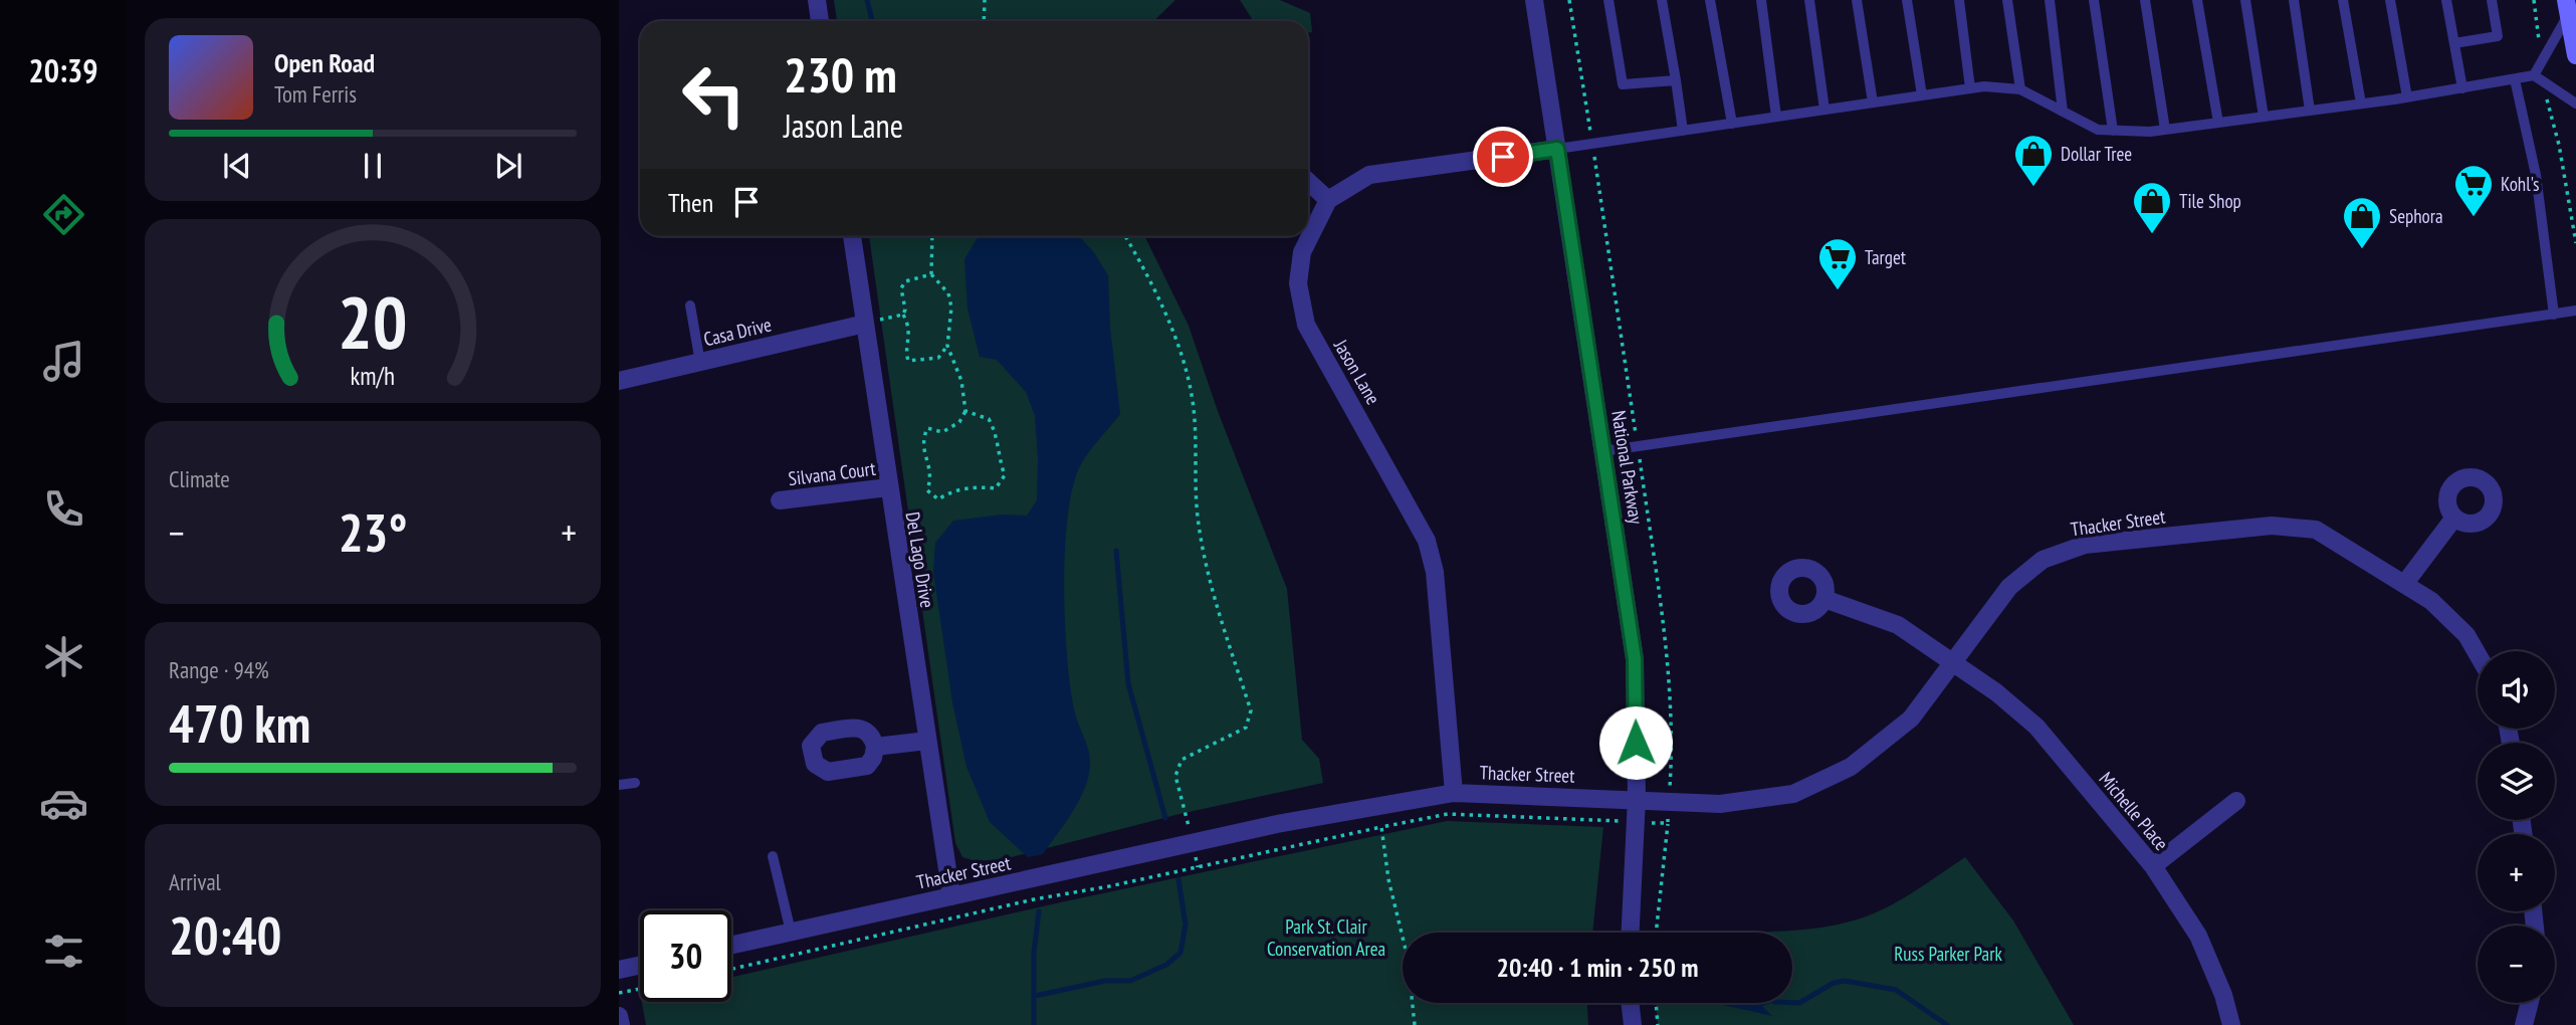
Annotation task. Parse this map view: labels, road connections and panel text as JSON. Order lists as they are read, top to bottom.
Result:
{
  "streets": {
    "street": [
      "Casa Drive",
      "Jason Lane",
      "National Parkway",
      "Silvana Court",
      "Thacker Street",
      "Del Lago Drive",
      "Michelle Place"
    ]
  },
  "crossings": [
    ["Casa Drive", "Del Lago Drive"],
    ["Jason Lane", "Thacker Street"],
    ["National Parkway", "Thacker Street"],
    ["Silvana Court", "Del Lago Drive"],
    ["Thacker Street", "Del Lago Drive"],
    ["Thacker Street", "Michelle Place"]
  ],
  "parks": ["Park St. Clair Conservation Area", "Russ Parker Park"],
  "places": {
    "shop": ["Dollar Tree", "Tile Shop", "Sephora"],
    "supermarket": ["Kohl's", "Target"]
  },
  "page": {
    "tabs": "20:39",
    "turn": ["230 m", "Jason Lane"],
    "song": ["Open Road", "Tom Ferris"],
    "then": "Then",
    "tile": [
      "Climate",
      ["Range · 94%", "470 km"],
      ["Arrival", "20:40"]
    ],
    "heat": ["−", "23°", "+"],
    "map_buttons": ["+", "−"],
    "limit": "30",
    "trip": "20:40 · 1 min · 250 m",
    "gauge": ["20", "km/h"]
  }
}
